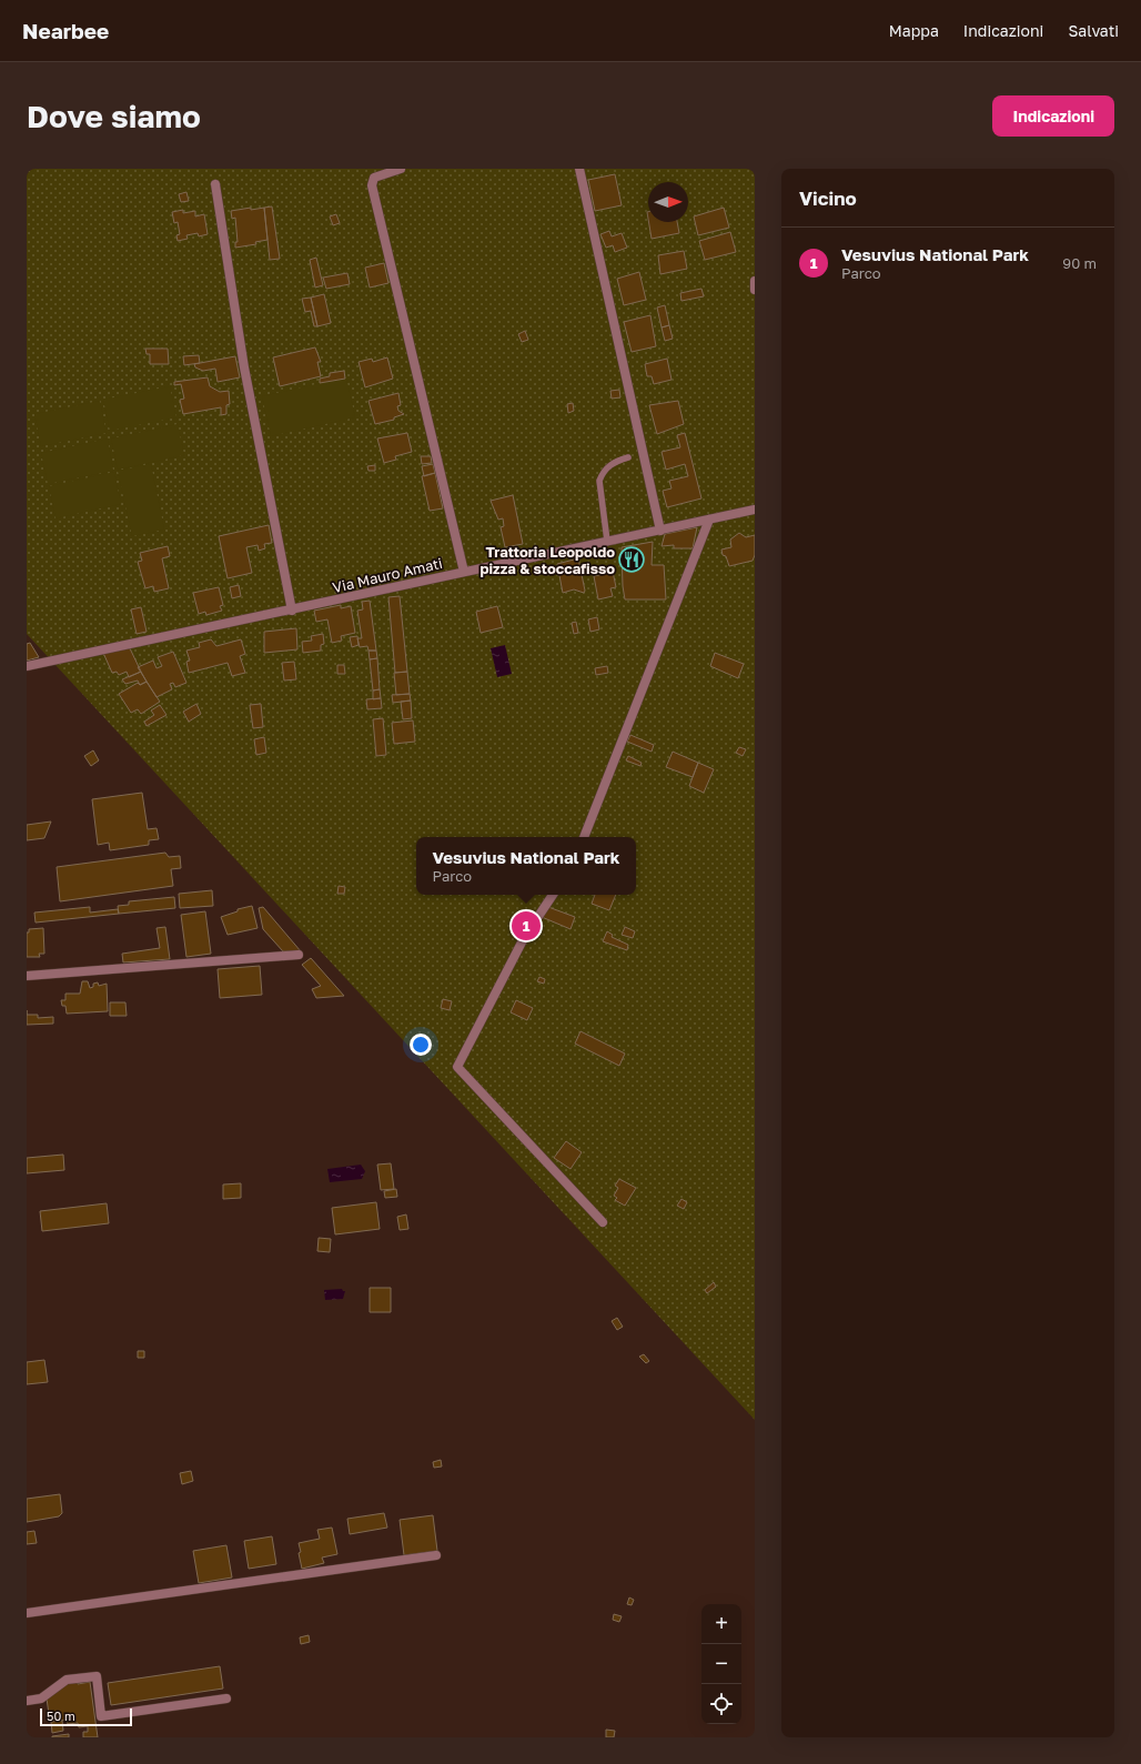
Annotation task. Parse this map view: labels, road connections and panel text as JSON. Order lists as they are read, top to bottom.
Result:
{
  "streets": {
    "street": ["Via Mauro Amati"]
  },
  "places": {
    "restaurant": ["Trattoria Leopoldo pizza & stoccafisso"]
  },
  "scale_bar": "50 m",
  "north": "right",
  "page": {
    "header": "Nearbee",
    "nav": ["Mappa", "Indicazioni", "Salvati"],
    "buttons": "Indicazioni",
    "title": "Dove siamo",
    "heading": "Vicino",
    "list": [
      {
        "mark": "1",
        "name": "Vesuvius National Park",
        "note": "Parco",
        "value": "90 m"
      }
    ],
    "popup": ["Vesuvius National Park", "Parco"],
    "pins": "1",
    "map_buttons": ["+", "−"],
    "scale": "50 m"
  }
}
